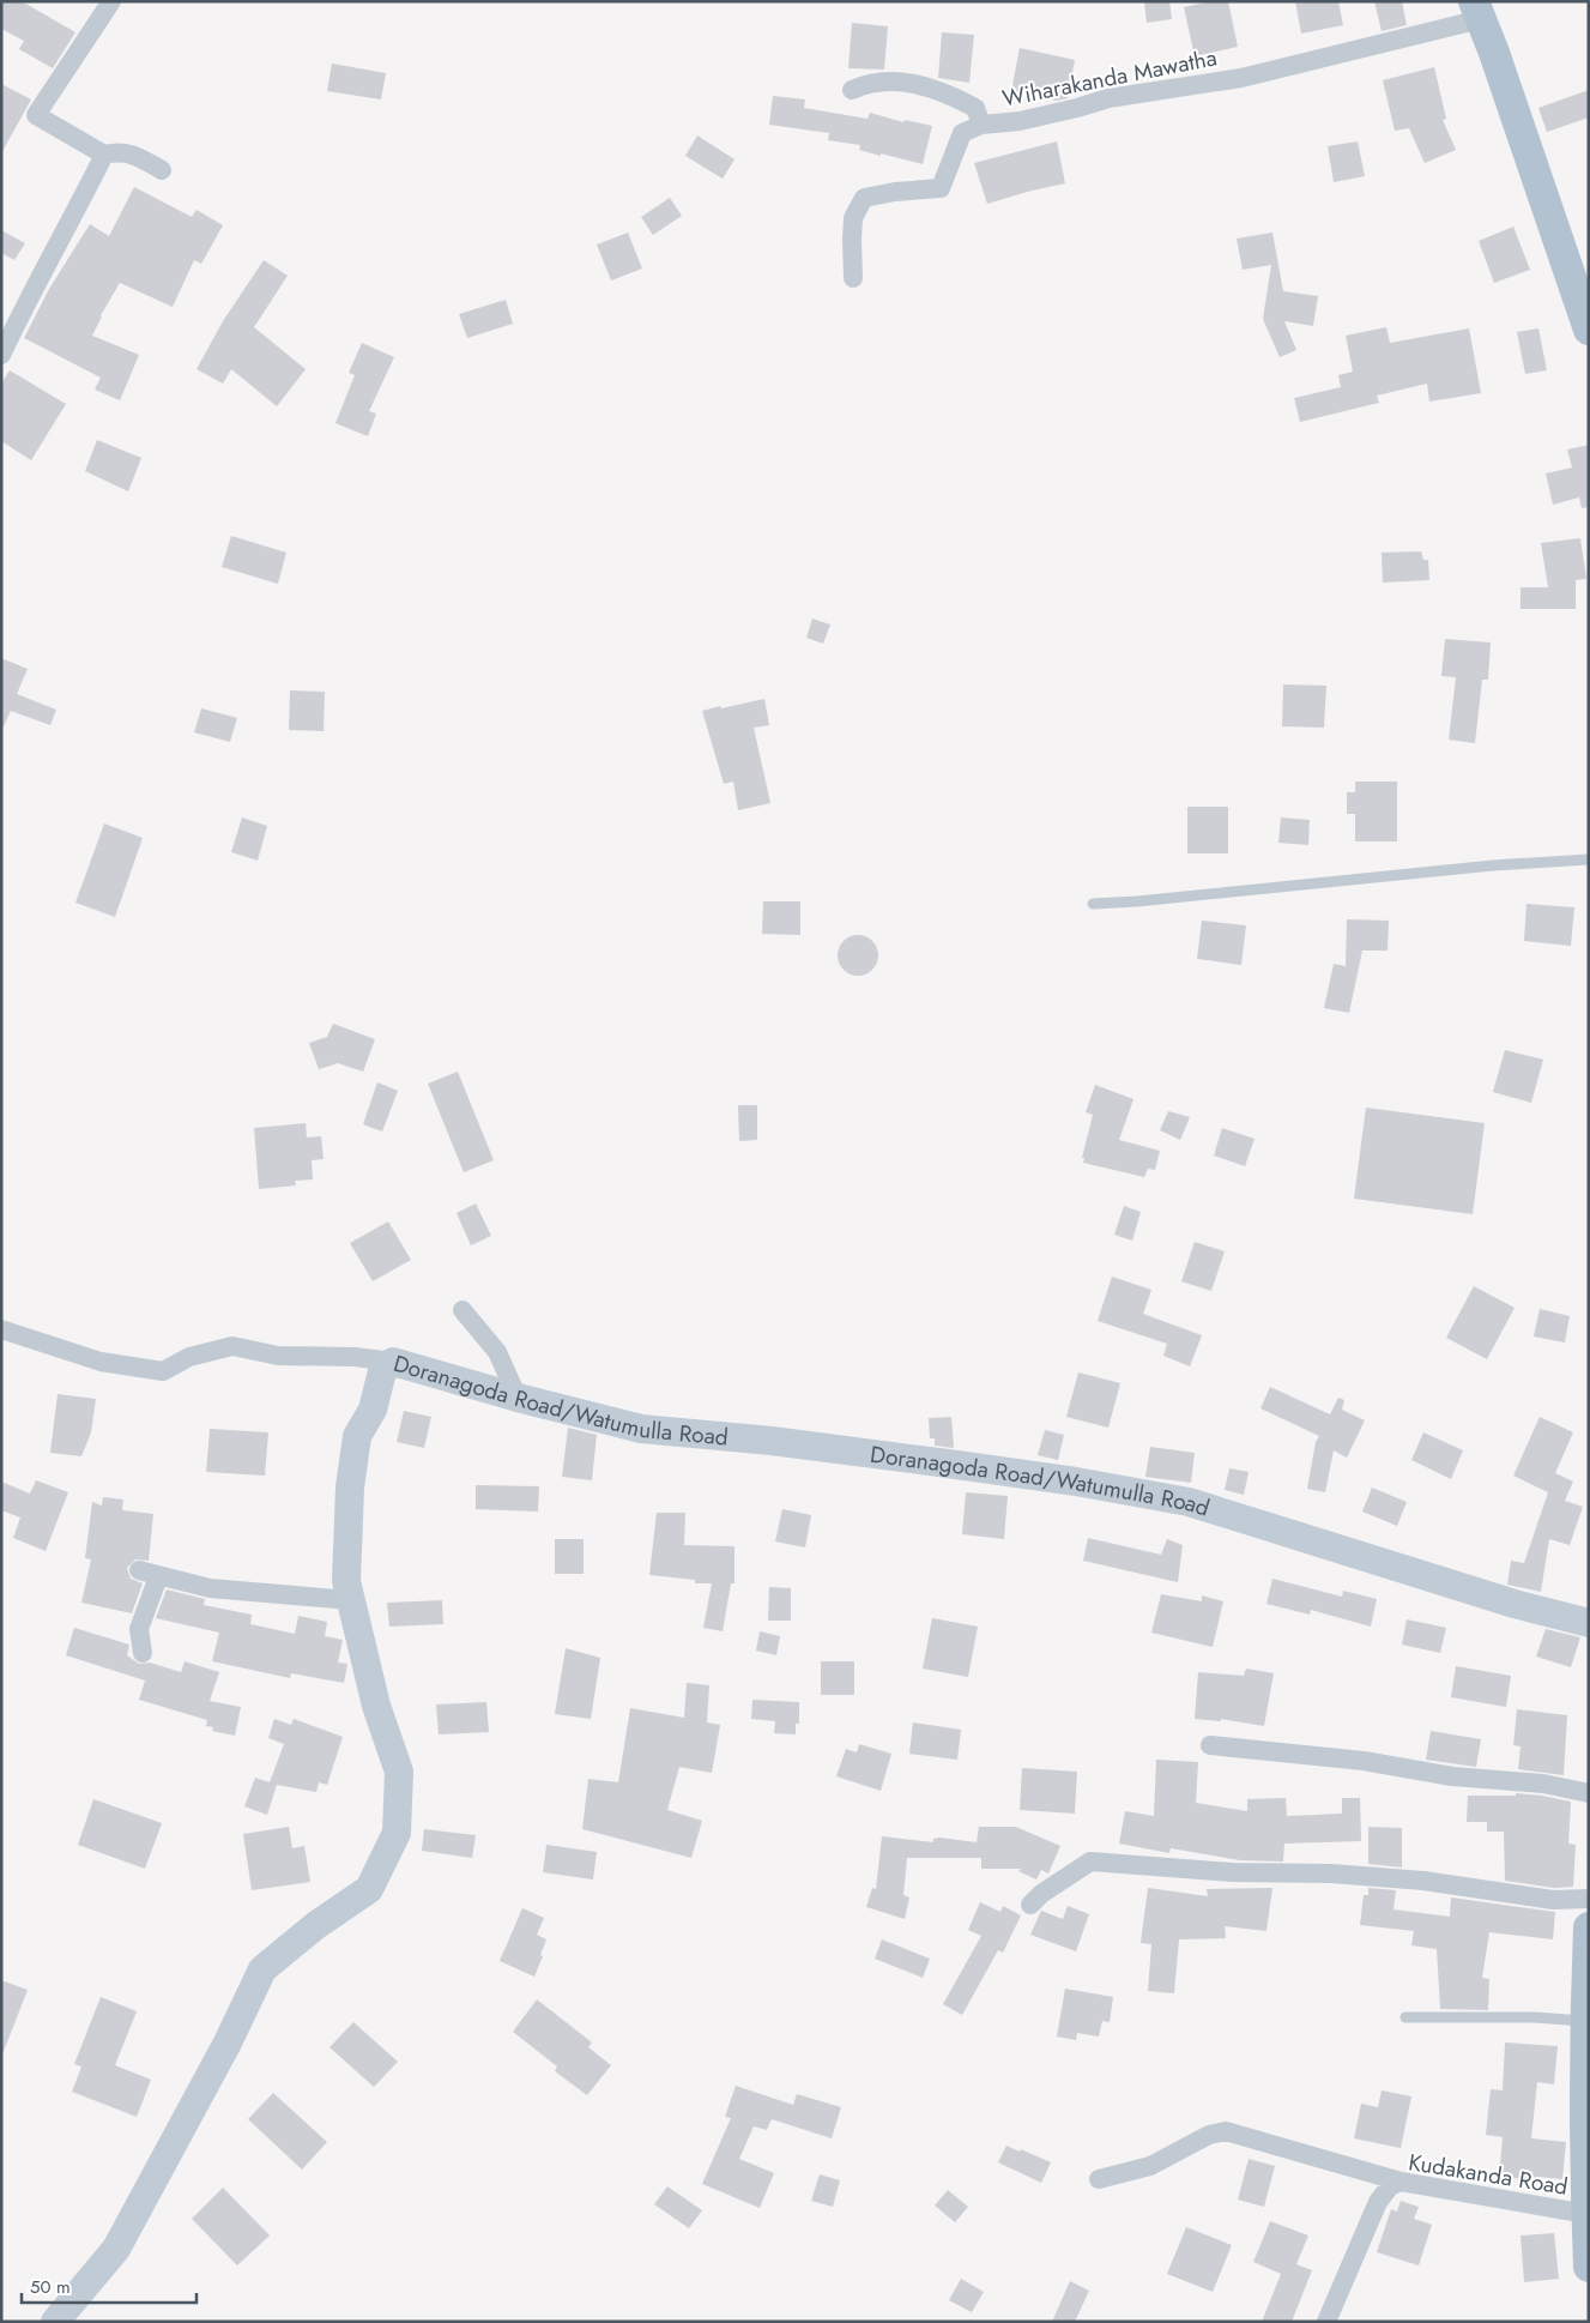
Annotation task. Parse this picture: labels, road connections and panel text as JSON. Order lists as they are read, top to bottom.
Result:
{
  "streets": {
    "street": ["Wiharakanda Mawatha", "Doranagoda Road/Watumulla Road", "Kudakanda Road"]
  },
  "scale_bar": "50 m"
}
